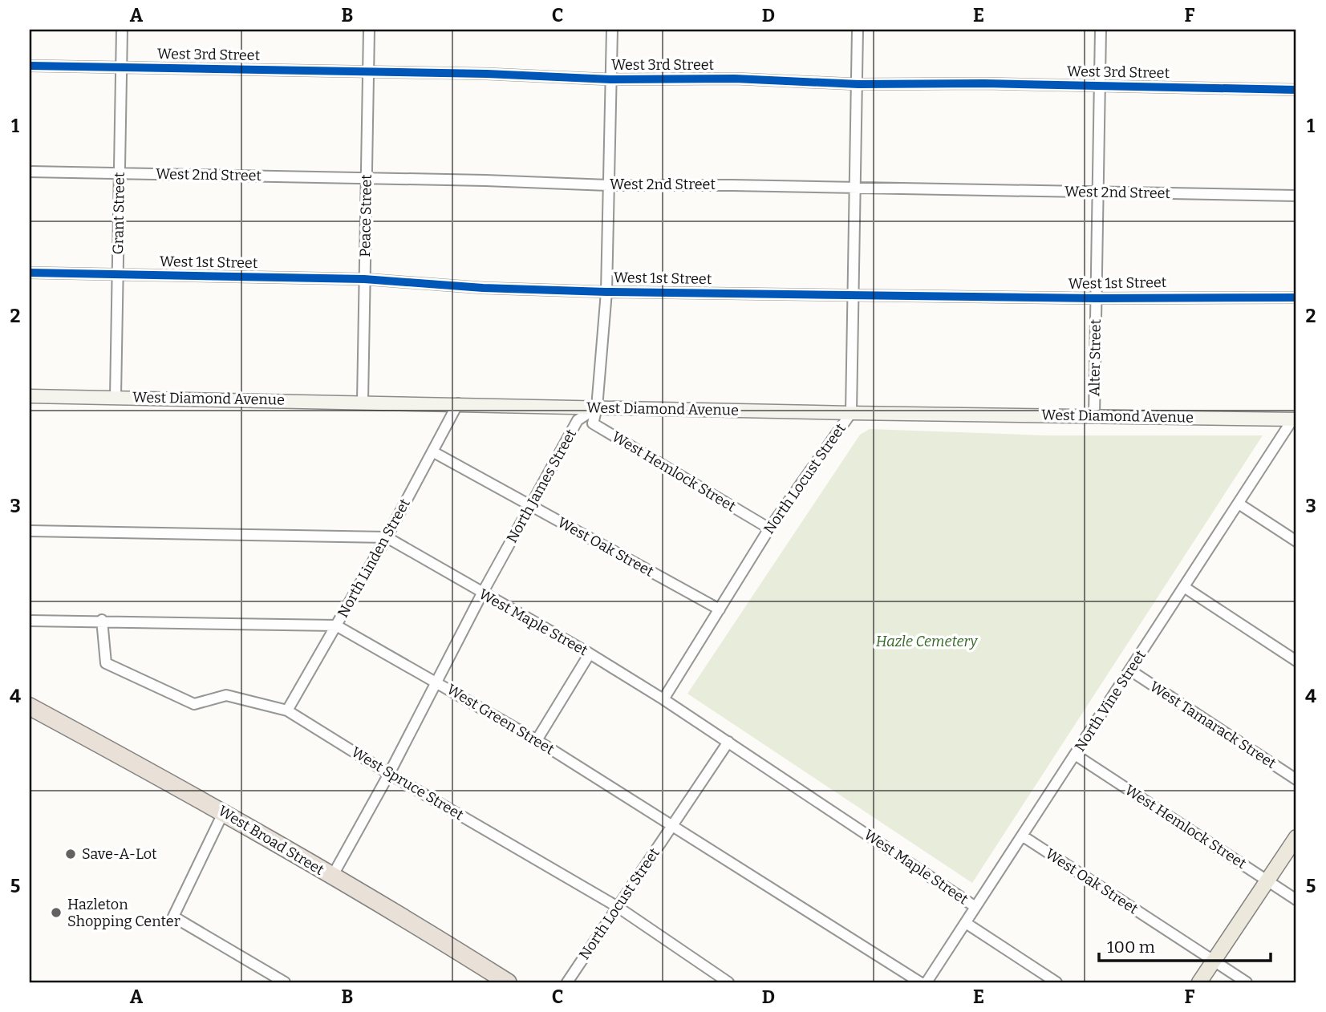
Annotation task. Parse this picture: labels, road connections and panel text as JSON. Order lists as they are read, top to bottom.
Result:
{
  "streets": {
    "highway": ["West Broad Street"],
    "street": [
      "West 3rd Street",
      "West 2nd Street",
      "Grant Street",
      "Peace Street",
      "West 1st Street",
      "Alter Street",
      "West Diamond Avenue",
      "West Hemlock Street",
      "North Locust Street",
      "North James Street",
      "West Oak Street",
      "North Linden Street",
      "West Maple Street",
      "North Vine Street",
      "West Green Street",
      "West Tamarack Street",
      "West Spruce Street"
    ]
  },
  "crossings": [
    ["West 3rd Street", "Grant Street"],
    ["West 3rd Street", "Peace Street"],
    ["West 3rd Street", "Alter Street"],
    ["West 3rd Street", "North Locust Street"],
    ["West 2nd Street", "Grant Street"],
    ["West 2nd Street", "Peace Street"],
    ["West 2nd Street", "Alter Street"],
    ["West 2nd Street", "North Locust Street"],
    ["Grant Street", "West 1st Street"],
    ["Grant Street", "West Diamond Avenue"],
    ["Peace Street", "West 1st Street"],
    ["Peace Street", "West Diamond Avenue"],
    ["West 1st Street", "Alter Street"],
    ["West 1st Street", "North Locust Street"],
    ["Alter Street", "West Diamond Avenue"],
    ["West Diamond Avenue", "West Hemlock Street"],
    ["West Diamond Avenue", "North Locust Street"],
    ["West Diamond Avenue", "North James Street"],
    ["West Diamond Avenue", "North Linden Street"],
    ["West Diamond Avenue", "North Vine Street"],
    ["West Hemlock Street", "North Locust Street"],
    ["West Hemlock Street", "North James Street"],
    ["West Hemlock Street", "North Vine Street"],
    ["North Locust Street", "West Oak Street"],
    ["North Locust Street", "West Maple Street"],
    ["North Locust Street", "West Green Street"],
    ["North Locust Street", "West Spruce Street"],
    ["North James Street", "West Oak Street"],
    ["North James Street", "West Maple Street"],
    ["North James Street", "West Green Street"],
    ["North James Street", "West Spruce Street"],
    ["North James Street", "West Broad Street"],
    ["West Oak Street", "North Linden Street"],
    ["West Oak Street", "North Vine Street"],
    ["North Linden Street", "West Maple Street"],
    ["North Linden Street", "West Green Street"],
    ["North Linden Street", "West Spruce Street"],
    ["West Maple Street", "North Vine Street"],
    ["North Vine Street", "West Tamarack Street"],
    ["West Green Street", "West Spruce Street"]
  ],
  "parks": ["Hazle Cemetery"],
  "places": ["Save-A-Lot", "Hazleton Shopping Center"],
  "scale_bar": "100 m",
  "grid": {
    "columns": [
      "A",
      "B",
      "C",
      "D",
      "E",
      "F"
    ],
    "rows": [
      "1",
      "2",
      "3",
      "4",
      "5"
    ]
  }
}
